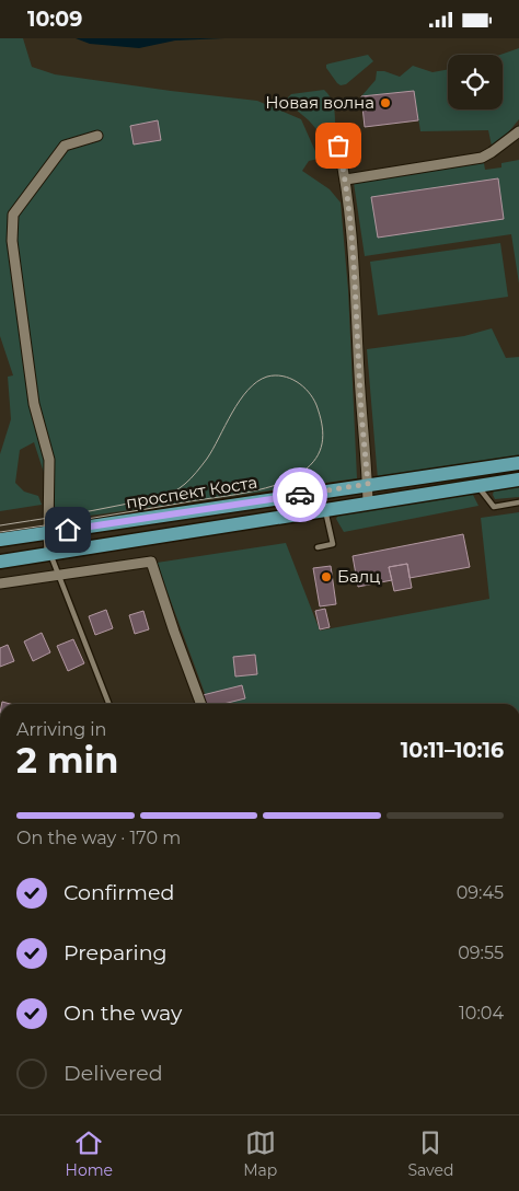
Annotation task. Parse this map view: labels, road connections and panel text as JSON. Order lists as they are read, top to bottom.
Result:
{
  "streets": {
    "main road": ["проспект Коста"]
  },
  "places": ["Новая волна", "Балц"],
  "page": {
    "status": "10:09",
    "heading": ["2 min", "Arriving in", "10:11–10:16"],
    "bar": "On the way · 170 m",
    "list": [
      ["Confirmed", "09:45"],
      ["Preparing", "09:55"],
      ["On the way", "10:04"],
      "Delivered"
    ],
    "tabs": ["Home", "Map", "Saved"]
  }
}
